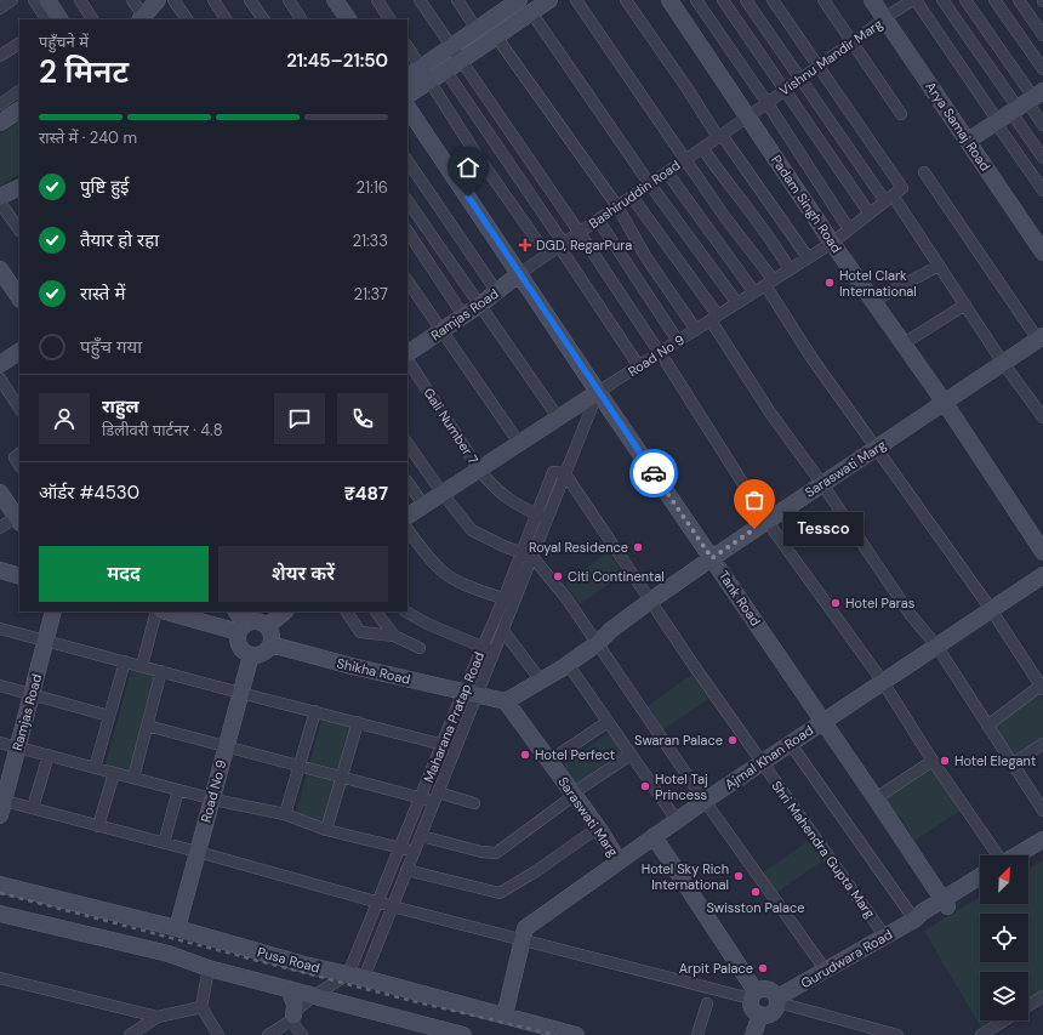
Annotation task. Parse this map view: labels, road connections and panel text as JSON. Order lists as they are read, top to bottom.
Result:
{
  "streets": {
    "street": [
      "Vishnu Mandir Marg",
      "Arya Samaj Road",
      "Bashiruddin Road",
      "Padam Singh Road",
      "Ramjas Road",
      "Road No 9",
      "Gali Number 7",
      "Saraswati Marg",
      "Tank Road",
      "Shikha Road",
      "Maharana Pratap Road",
      "Ajmal Khan Road",
      "Shri Mahendra Gupta Marg",
      "Gurudwara Road",
      "Pusa Road"
    ]
  },
  "crossings": [
    ["Vishnu Mandir Marg", "Bashiruddin Road"],
    ["Vishnu Mandir Marg", "Padam Singh Road"],
    ["Vishnu Mandir Marg", "Road No 9"],
    ["Bashiruddin Road", "Padam Singh Road"],
    ["Bashiruddin Road", "Ramjas Road"],
    ["Bashiruddin Road", "Tank Road"],
    ["Padam Singh Road", "Road No 9"],
    ["Padam Singh Road", "Saraswati Marg"],
    ["Ramjas Road", "Tank Road"],
    ["Road No 9", "Gali Number 7"],
    ["Road No 9", "Tank Road"],
    ["Road No 9", "Shikha Road"],
    ["Road No 9", "Maharana Pratap Road"],
    ["Road No 9", "Pusa Road"],
    ["Gali Number 7", "Maharana Pratap Road"],
    ["Saraswati Marg", "Tank Road"],
    ["Saraswati Marg", "Ajmal Khan Road"],
    ["Saraswati Marg", "Shri Mahendra Gupta Marg"],
    ["Tank Road", "Maharana Pratap Road"],
    ["Tank Road", "Ajmal Khan Road"],
    ["Tank Road", "Gurudwara Road"],
    ["Shikha Road", "Maharana Pratap Road"],
    ["Maharana Pratap Road", "Shri Mahendra Gupta Marg"],
    ["Maharana Pratap Road", "Pusa Road"],
    ["Ajmal Khan Road", "Shri Mahendra Gupta Marg"],
    ["Ajmal Khan Road", "Pusa Road"],
    ["Shri Mahendra Gupta Marg", "Gurudwara Road"]
  ],
  "places": {
    "health": ["DGD, RegarPura"],
    "other": [
      "Hotel Clark International",
      "Tessco",
      "Royal Residence",
      "Citi Continental",
      "Hotel Paras",
      "Swaran Palace",
      "Hotel Perfect",
      "Hotel Elegant",
      "Hotel Taj Princess",
      "Hotel Sky Rich International",
      "Swisston Palace",
      "Arpit Palace"
    ]
  },
  "north": "top right",
  "page": {
    "heading": ["2 मिनट", "पहुँचने में", "21:45–21:50"],
    "panel": [
      "राहुल",
      "डिलीवरी पार्टनर · 4.8",
      "ऑर्डर #4530",
      "₹487"
    ],
    "bar": "रास्ते में · 240 m",
    "list": [
      ["पुष्टि हुई", "21:16"],
      ["तैयार हो रहा", "21:33"],
      ["रास्ते में", "21:37"],
      "पहुँच गया"
    ],
    "bubble": "Tessco",
    "buttons": ["मदद", "शेयर करें"]
  }
}
